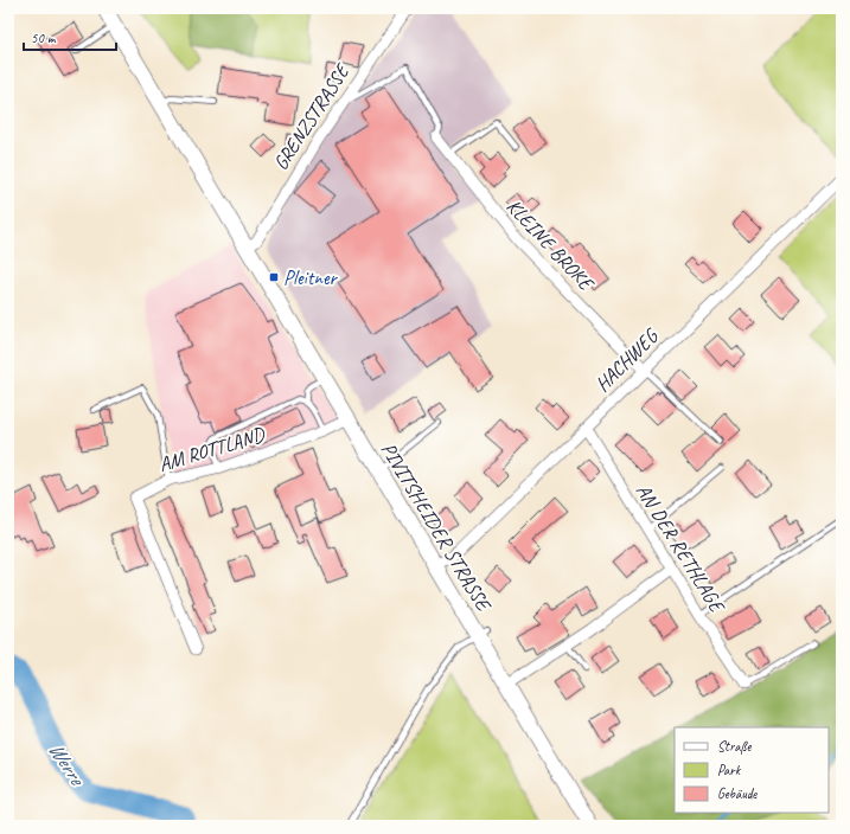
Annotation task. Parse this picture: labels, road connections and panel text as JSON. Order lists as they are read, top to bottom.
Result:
{
  "streets": {
    "main road": ["PIVITSHEIDER STRASSE"],
    "street": [
      "GRENZSTRASSE",
      "KLEINE BROKE",
      "HACHWEG",
      "AM ROTTLAND",
      "AN DER RETHLAGE"
    ]
  },
  "crossings": [
    ["GRENZSTRASSE", "PIVITSHEIDER STRASSE"],
    ["KLEINE BROKE", "HACHWEG"],
    ["HACHWEG", "PIVITSHEIDER STRASSE"],
    ["HACHWEG", "AN DER RETHLAGE"],
    ["AM ROTTLAND", "PIVITSHEIDER STRASSE"]
  ],
  "water": ["Werre"],
  "places": {
    "transit": ["Pleitner"]
  },
  "legend": ["Straße", "Park", "Gebäude"],
  "scale_bar": "50 m"
}
